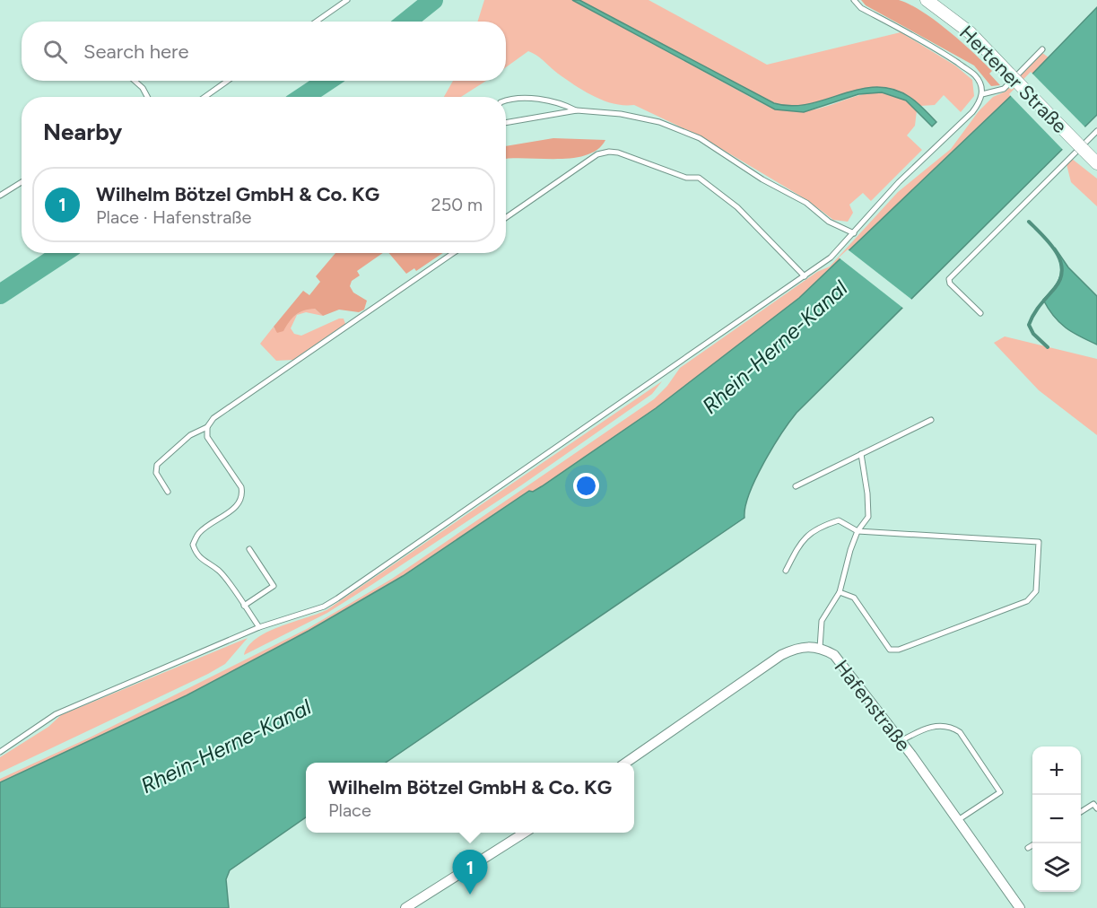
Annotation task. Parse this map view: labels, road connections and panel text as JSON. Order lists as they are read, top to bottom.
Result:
{
  "streets": {
    "main road": ["Hertener Straße"],
    "street": ["Hafenstraße"]
  },
  "water": ["Rhein-Herne-Kanal"],
  "page": {
    "search": "Search here",
    "heading": "Nearby",
    "list": [
      {
        "mark": "1",
        "name": "Wilhelm Bötzel GmbH & Co. KG",
        "note": "Place · Hafenstraße",
        "value": "250 m"
      }
    ],
    "map_buttons": ["+", "−"],
    "popup": ["Wilhelm Bötzel GmbH & Co. KG", "Place"],
    "pins": "1"
  }
}
